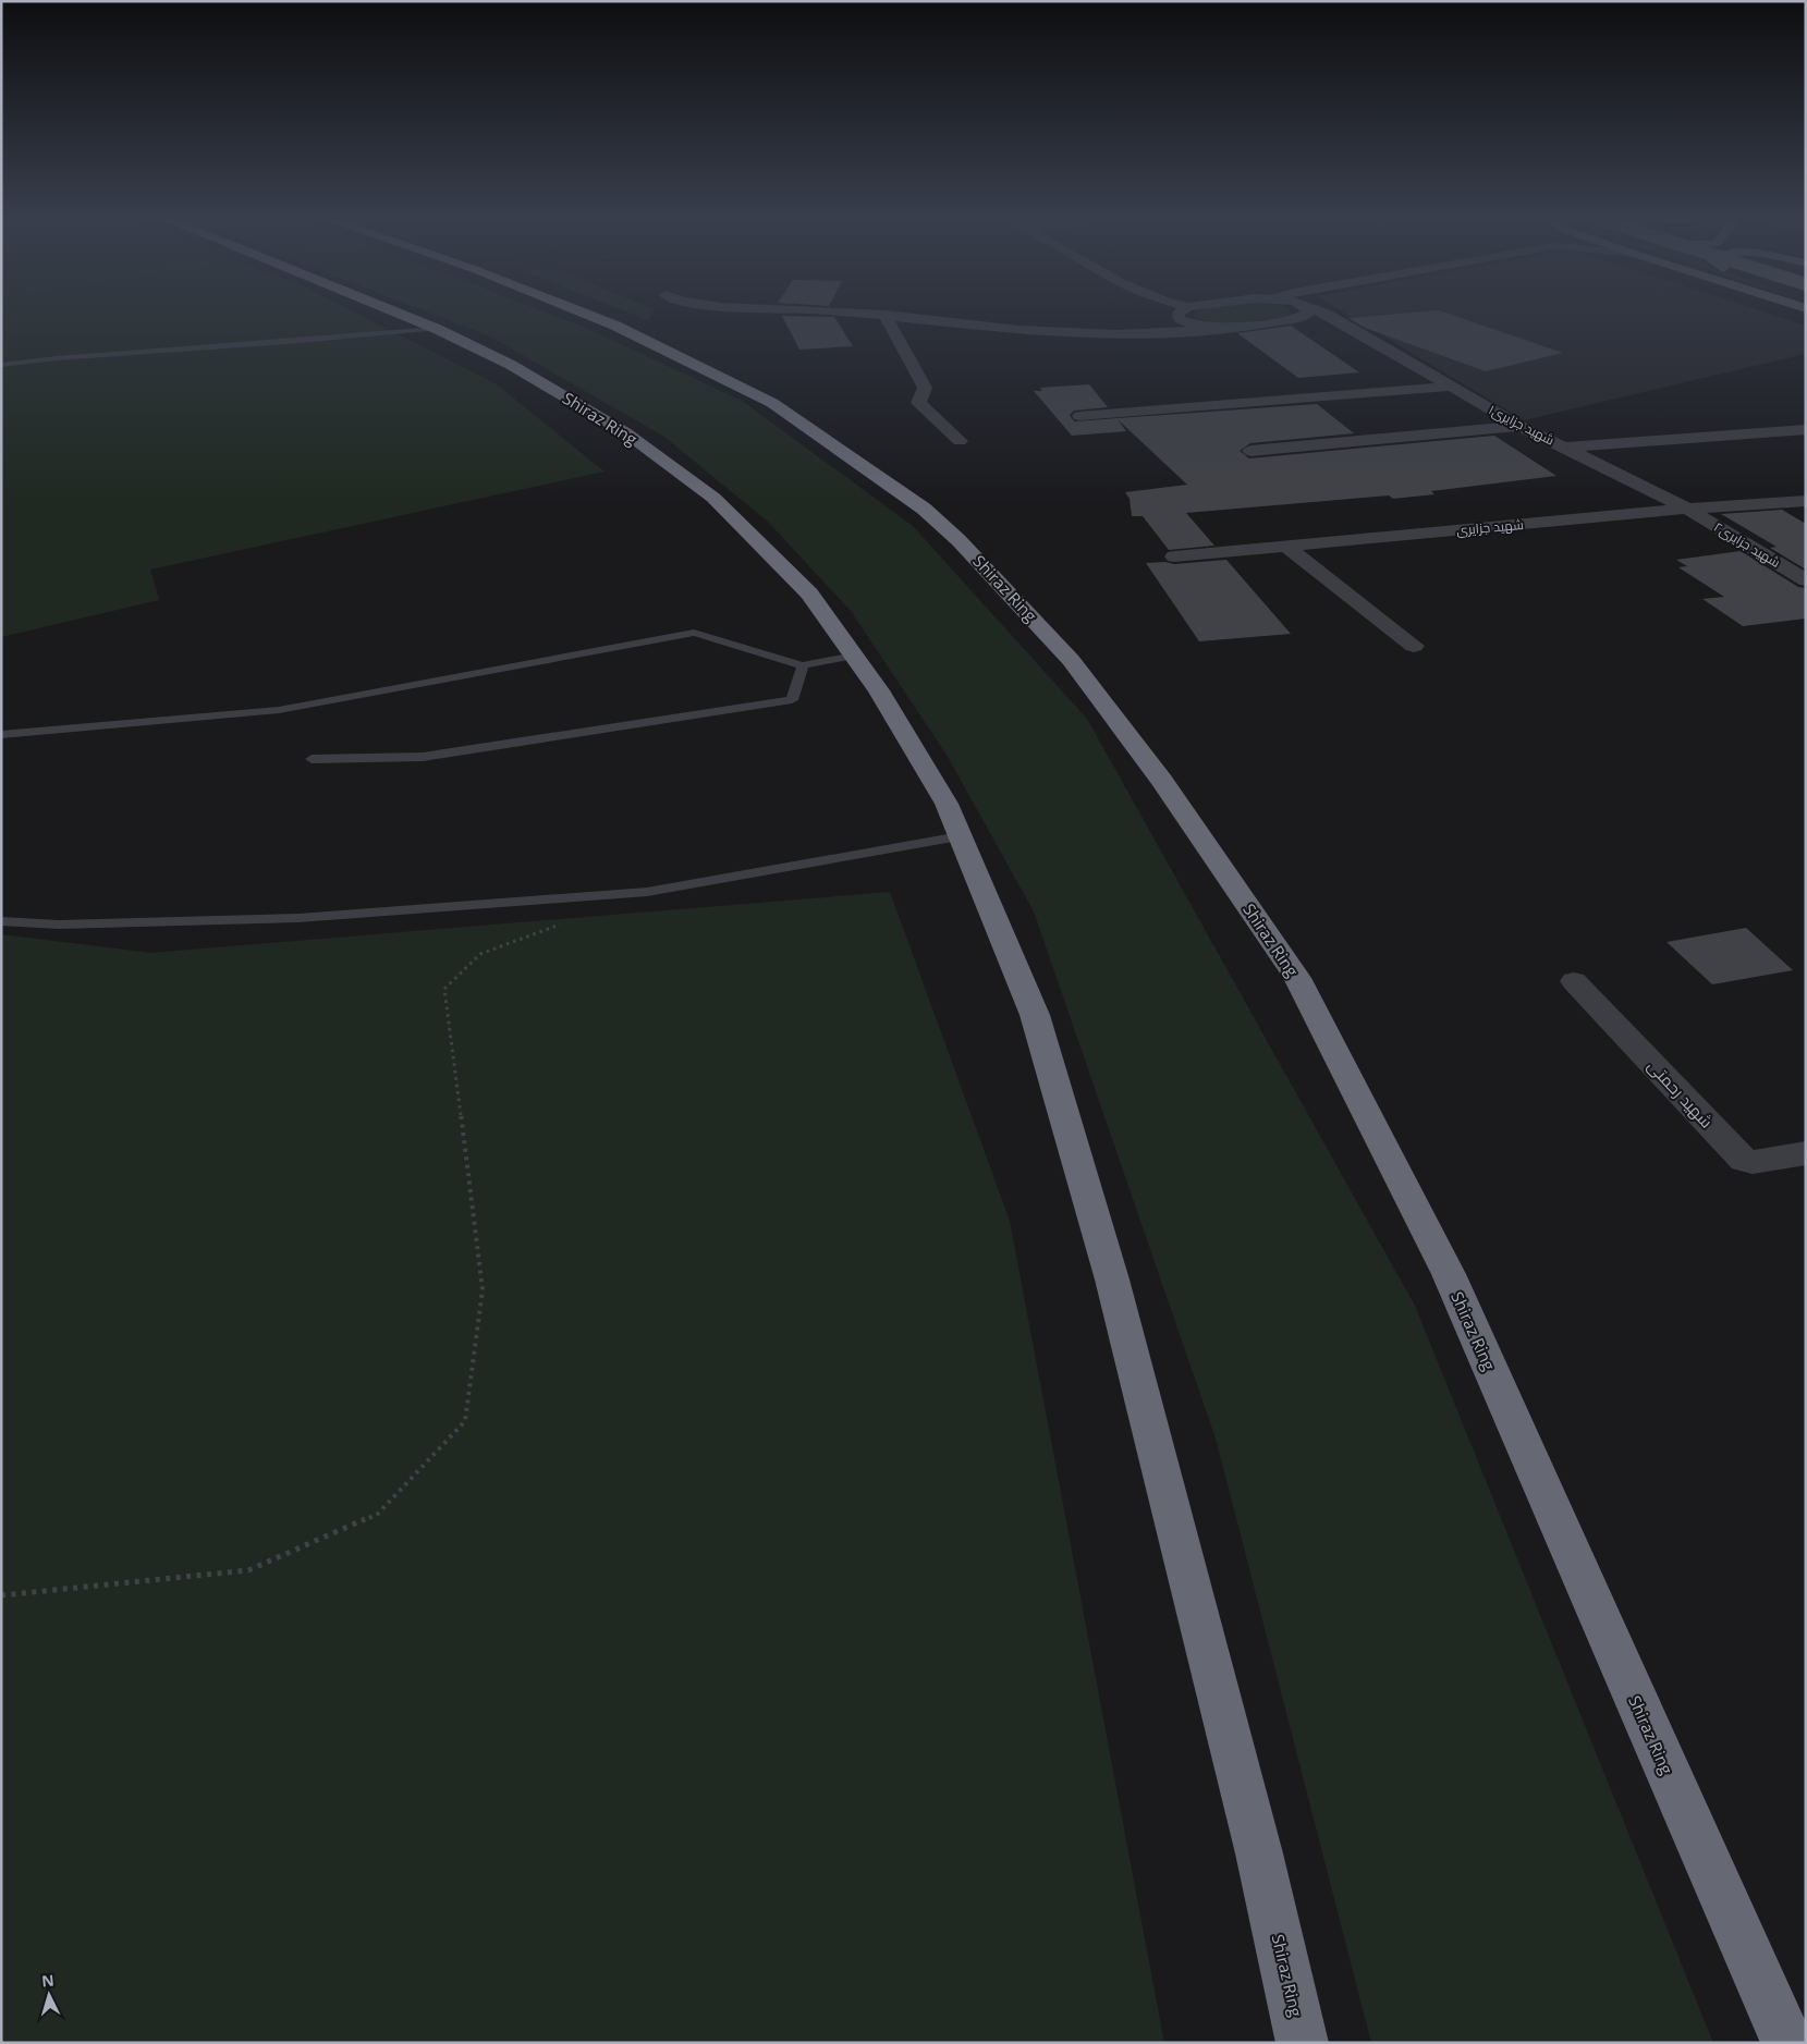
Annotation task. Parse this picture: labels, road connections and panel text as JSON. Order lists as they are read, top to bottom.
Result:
{
  "streets": {
    "highway": ["Shiraz Ring"],
    "street": [
      "شهید جزایری۱",
      "شهید جزایری",
      "شهید جزایری۲",
      "شهید رحمتی"
    ]
  },
  "crossings": [
    ["شهید جزایری۱", "شهید جزایری"],
    ["شهید جزایری۱", "شهید جزایری۲"],
    ["شهید جزایری", "شهید جزایری۲"]
  ],
  "north": "top"
}
